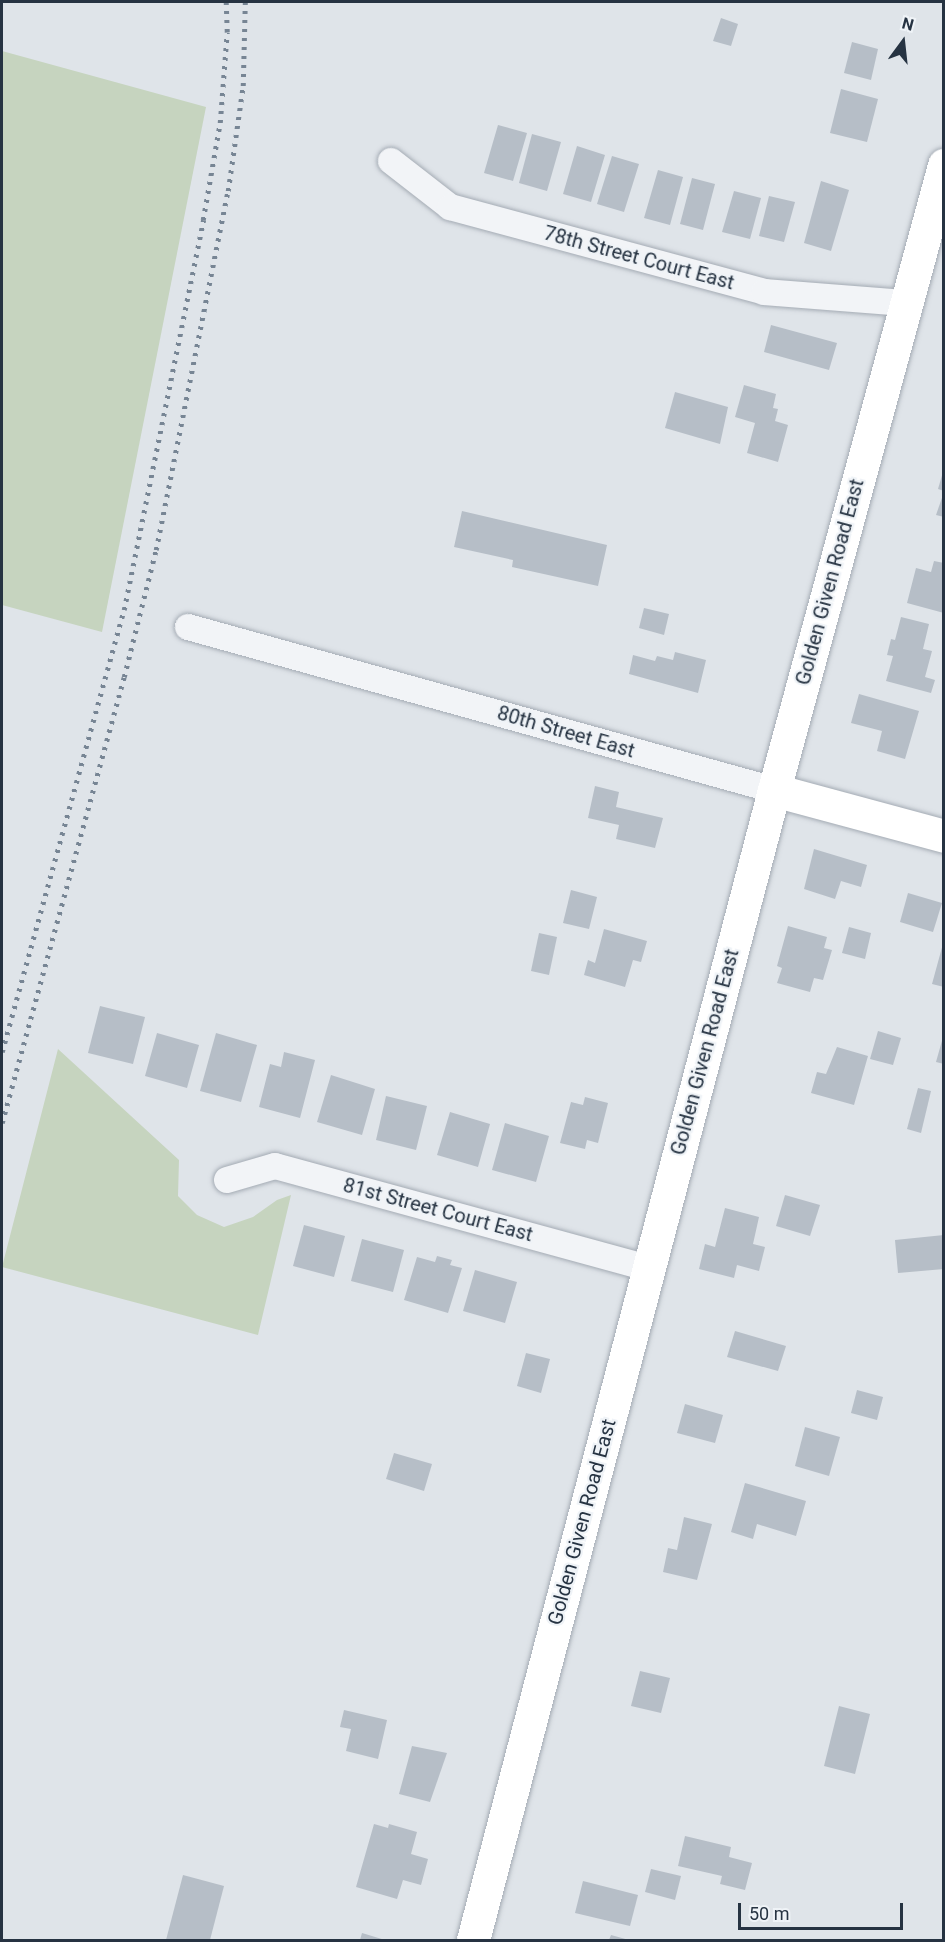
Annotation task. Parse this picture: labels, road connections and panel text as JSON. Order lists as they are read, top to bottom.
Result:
{
  "streets": {
    "street": [
      "78th Street Court East",
      "Golden Given Road East",
      "80th Street East",
      "81st Street Court East"
    ]
  },
  "crossings": [
    ["78th Street Court East", "Golden Given Road East"],
    ["Golden Given Road East", "80th Street East"],
    ["Golden Given Road East", "81st Street Court East"]
  ],
  "scale_bar": "50 m",
  "north": "top"
}
